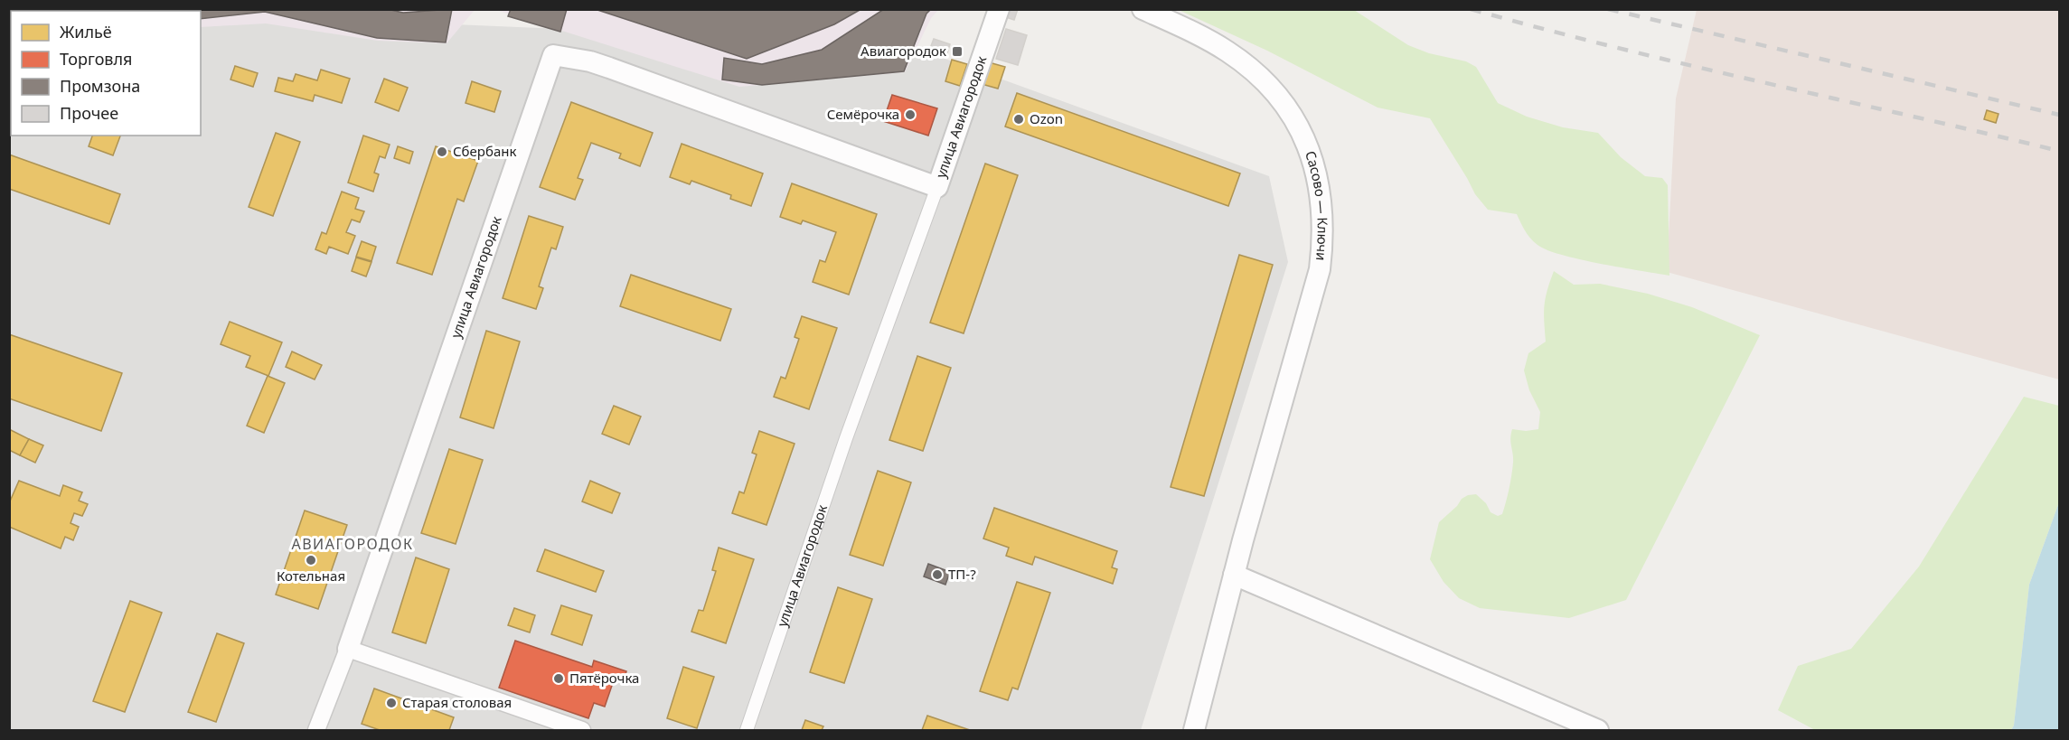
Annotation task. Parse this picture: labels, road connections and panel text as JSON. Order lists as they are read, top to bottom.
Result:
{
  "streets": {
    "street": ["улица Авиагородок", "Сасово — Ключи"]
  },
  "districts": ["АВИАГОРОДОК"],
  "places": {
    "transit": ["Авиагородок"],
    "other": [
      "Семёрочка",
      "Ozon",
      "Сбербанк",
      "Котельная",
      "ТП-?",
      "Пятёрочка",
      "Старая столовая"
    ]
  },
  "legend": [
    "Жильё",
    "Торговля",
    "Промзона",
    "Прочее"
  ]
}
